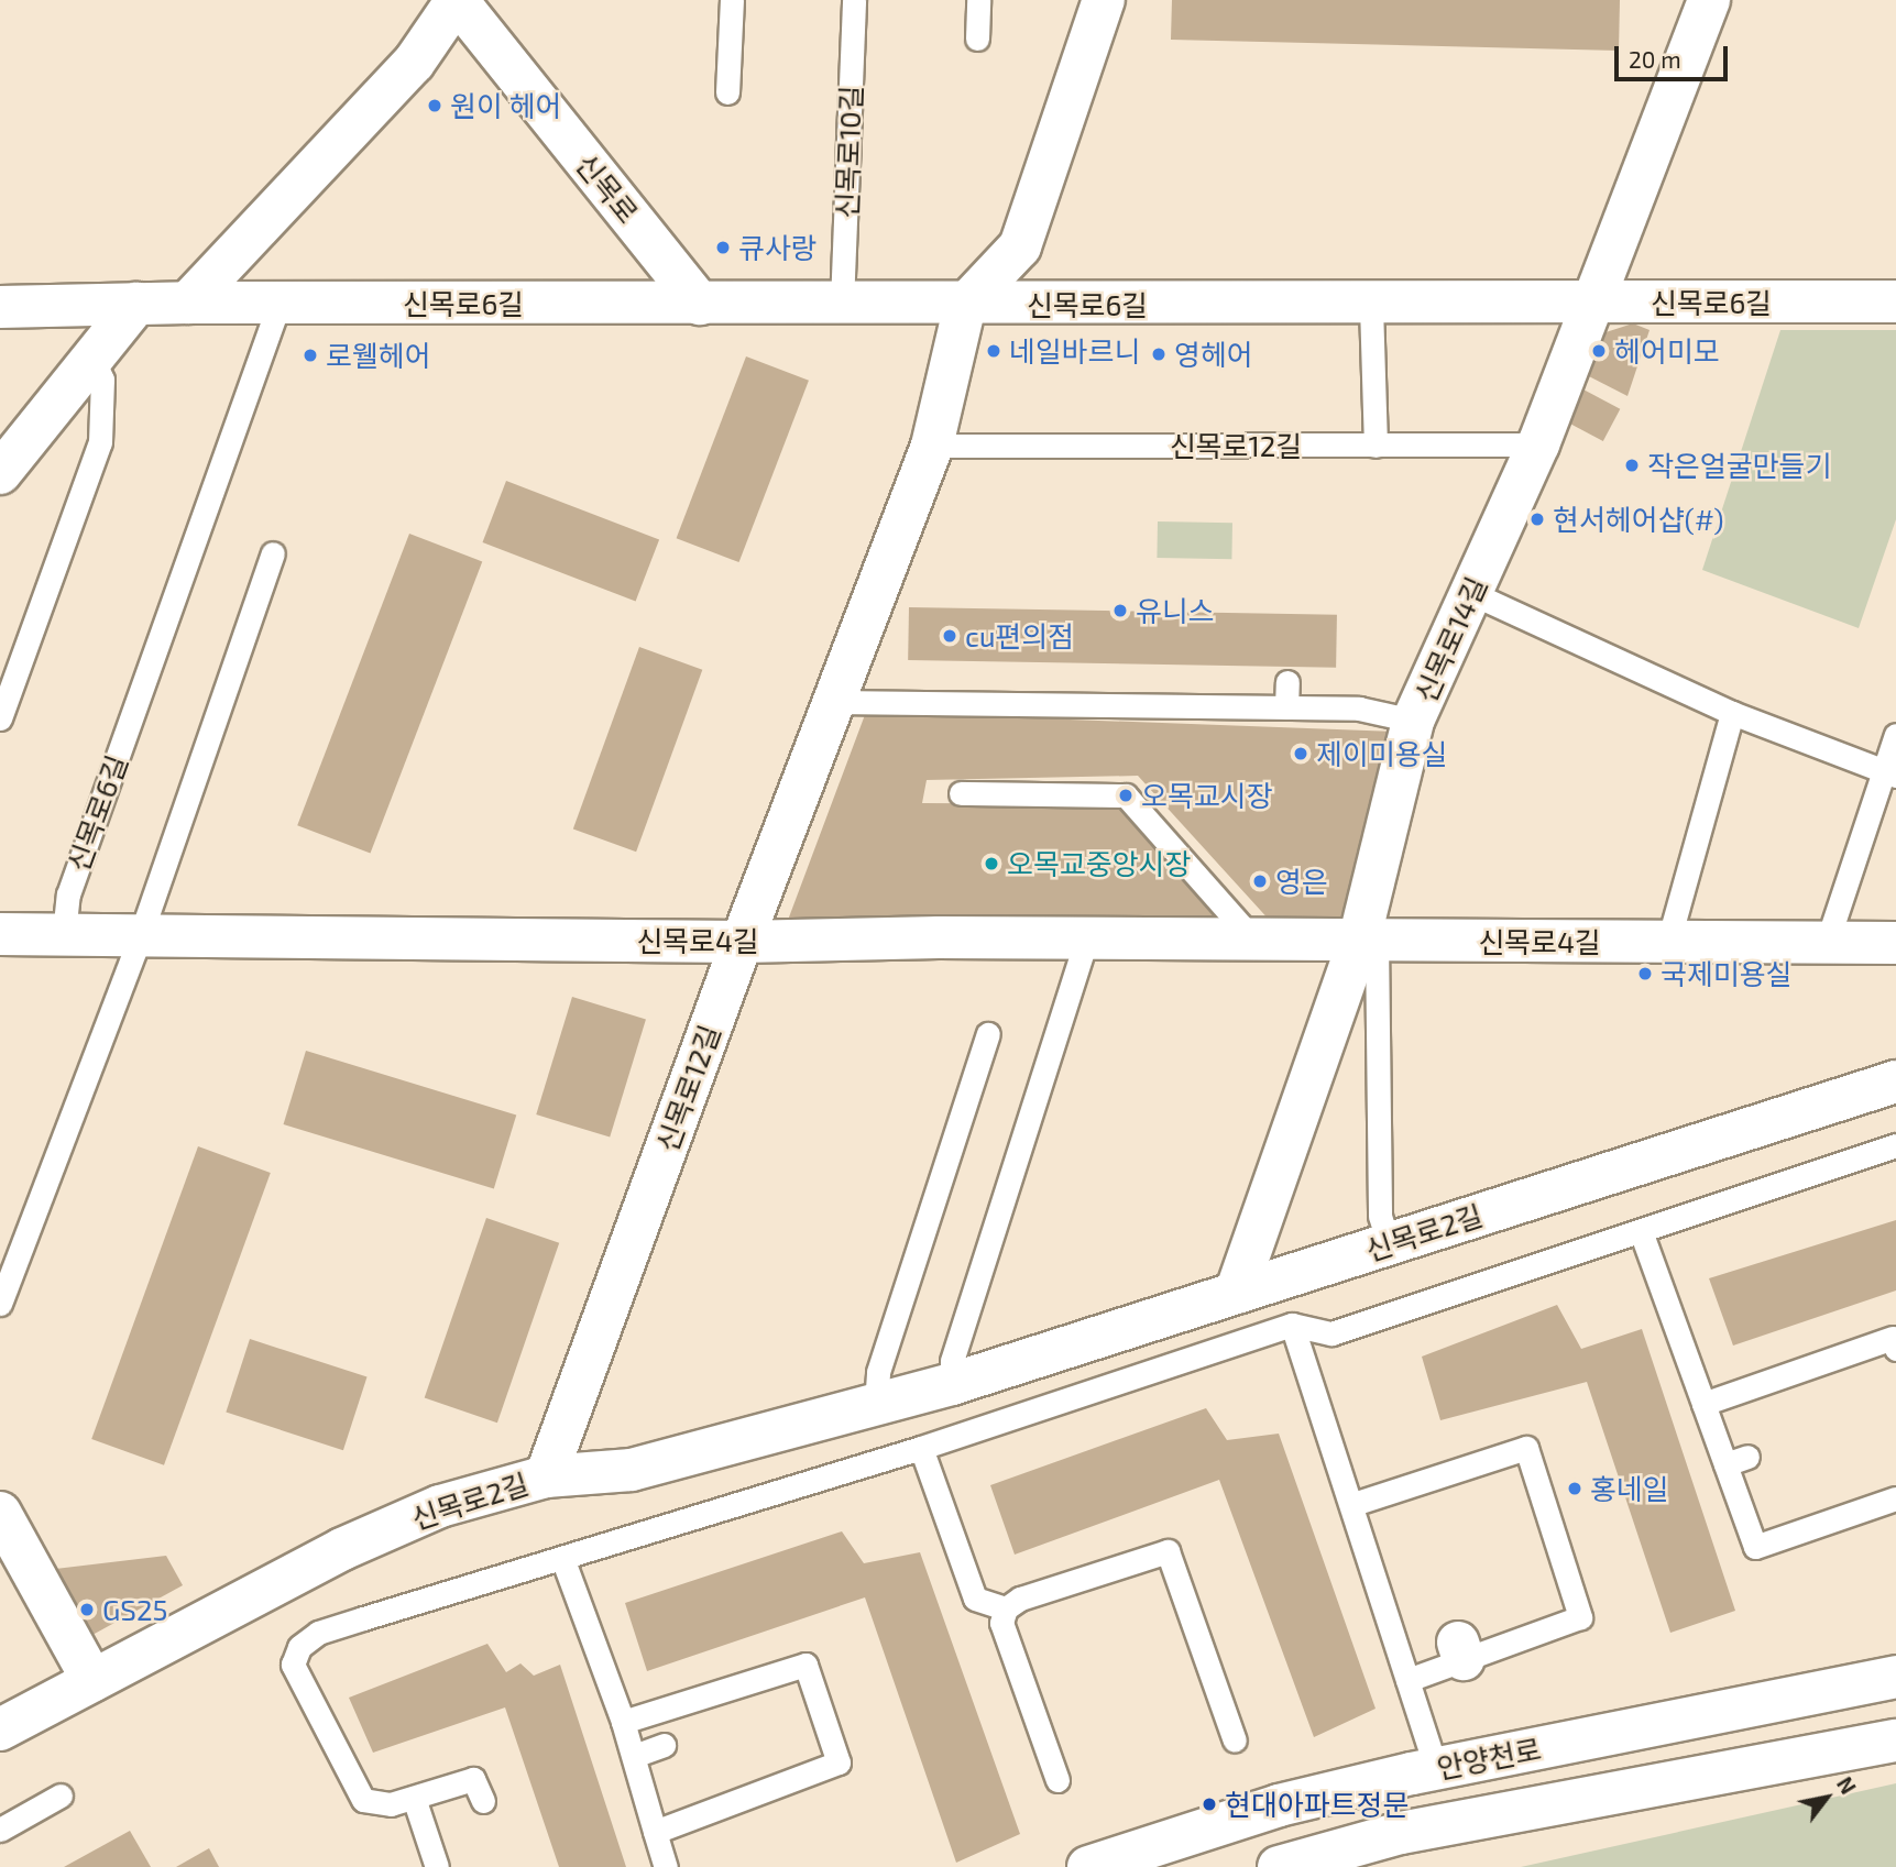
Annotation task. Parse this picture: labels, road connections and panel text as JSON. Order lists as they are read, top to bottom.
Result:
{
  "streets": {
    "street": [
      "신목로",
      "신목로6길",
      "신목로12길",
      "신목로14길",
      "신목로4길",
      "신목로2길",
      "안양천로"
    ],
    "lane": ["신목로10길"]
  },
  "crossings": [
    ["신목로10길", "신목로6길"],
    ["신목로", "신목로6길"],
    ["신목로6길", "신목로12길"],
    ["신목로6길", "신목로14길"],
    ["신목로6길", "신목로4길"],
    ["신목로12길", "신목로14길"],
    ["신목로12길", "신목로4길"],
    ["신목로12길", "신목로2길"],
    ["신목로14길", "신목로4길"],
    ["신목로14길", "신목로2길"]
  ],
  "places": [
    "원이 헤어",
    "큐사랑",
    "네일바르니",
    "헤어미모",
    "영헤어",
    "로웰헤어",
    "작은얼굴만들기",
    "현서헤어샵(#)",
    "유니스",
    "cu편의점",
    "제이미용실",
    "오목교시장",
    "오목교중앙시장",
    "영은",
    "국제미용실",
    "홍네일",
    "GS25",
    "현대아파트정문"
  ],
  "scale_bar": "20 m",
  "north": "top right"
}
